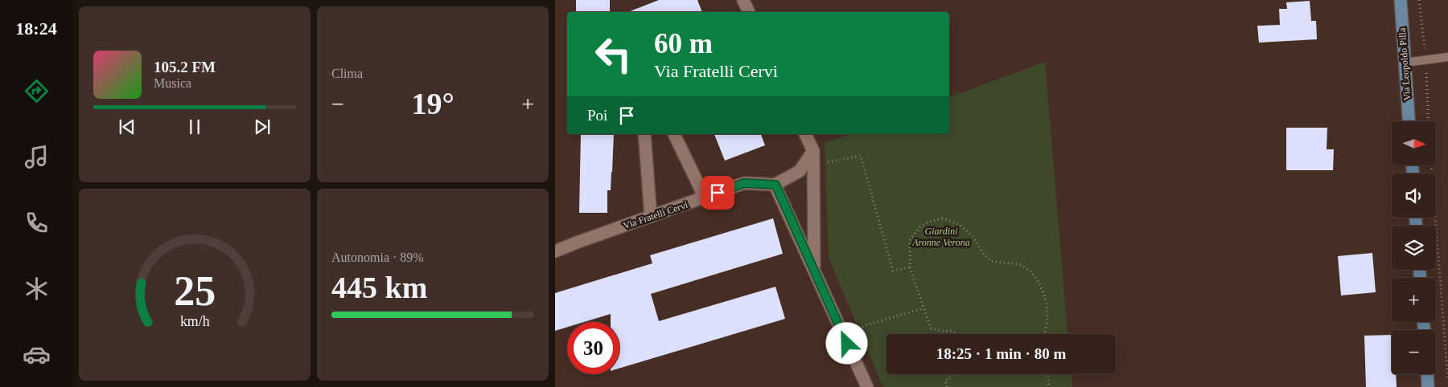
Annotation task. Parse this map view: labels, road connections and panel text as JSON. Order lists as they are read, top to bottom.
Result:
{
  "streets": {
    "main road": ["Via Leopoldo Pilla"],
    "street": ["Via Fratelli Cervi"]
  },
  "parks": ["Giardini Aronne Verona"],
  "north": "right",
  "page": {
    "tabs": "18:24",
    "tile": [
      "Clima",
      ["Autonomia · 89%", "445 km"]
    ],
    "turn": ["60 m", "Via Fratelli Cervi"],
    "song": ["105.2 FM", "Musica"],
    "heat": ["−", "19°", "+"],
    "then": "Poi",
    "map_buttons": ["+", "−"],
    "limit": "30",
    "trip": "18:25 · 1 min · 80 m",
    "gauge": ["25", "km/h"]
  }
}
